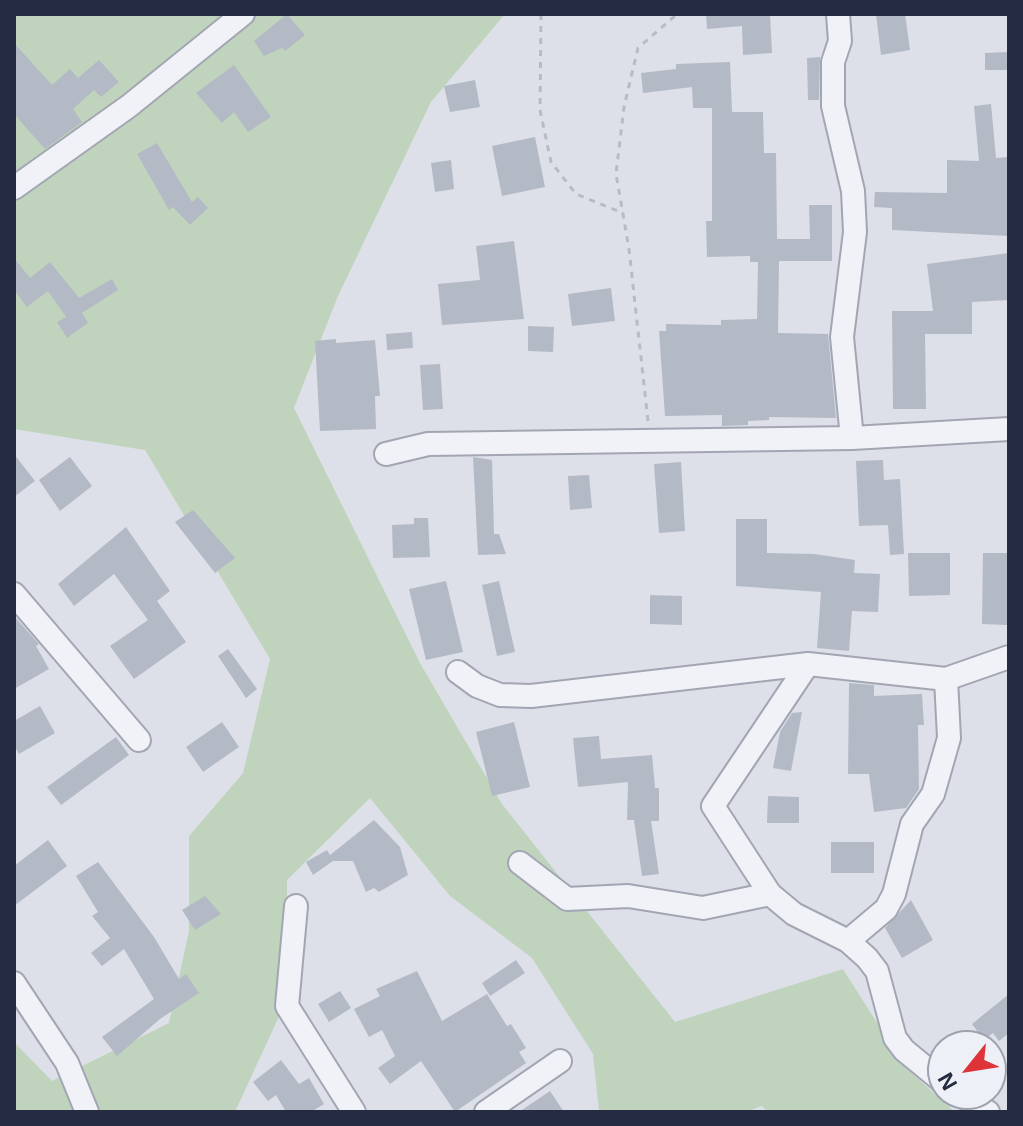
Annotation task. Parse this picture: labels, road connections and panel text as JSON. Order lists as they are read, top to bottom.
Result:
{
  "north": "bottom left"
}
